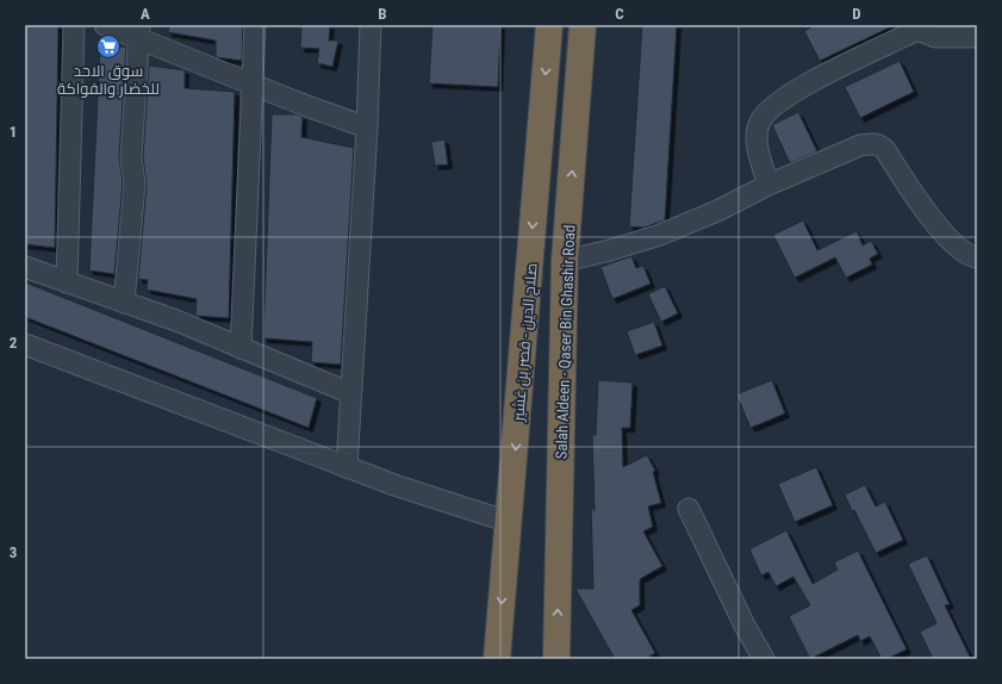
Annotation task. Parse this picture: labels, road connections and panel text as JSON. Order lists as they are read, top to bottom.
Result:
{
  "streets": {
    "highway": ["صلاح الدين - قصر بن غشير", "Salah Aldeen - Qaser Bin Ghashir Road"]
  },
  "one_way": ["صلاح الدين - قصر بن غشير", "Salah Aldeen - Qaser Bin Ghashir Road"],
  "places": {
    "supermarket": ["سوق الاحد للخضار والفواكة"]
  },
  "grid": {
    "columns": [
      "A",
      "B",
      "C",
      "D"
    ],
    "rows": ["1", "2", "3"]
  }
}
